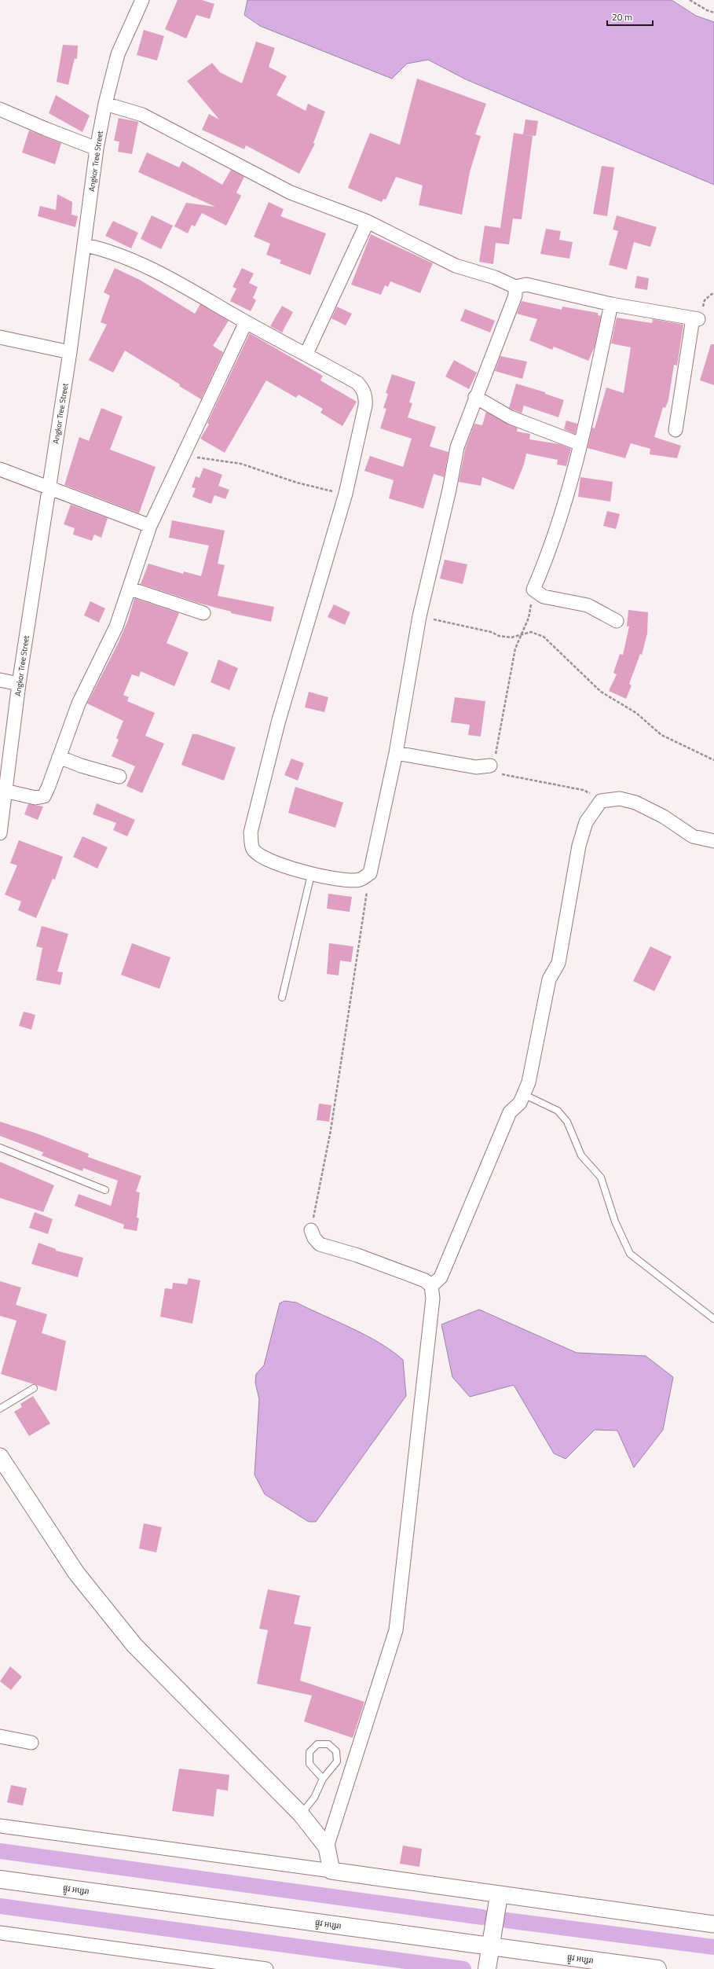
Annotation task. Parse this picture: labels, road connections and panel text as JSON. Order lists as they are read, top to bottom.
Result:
{
  "streets": {
    "main road": ["ផ្លូវ អប្សរា"],
    "street": ["Angkor Tree Street"]
  },
  "scale_bar": "20 m"
}
